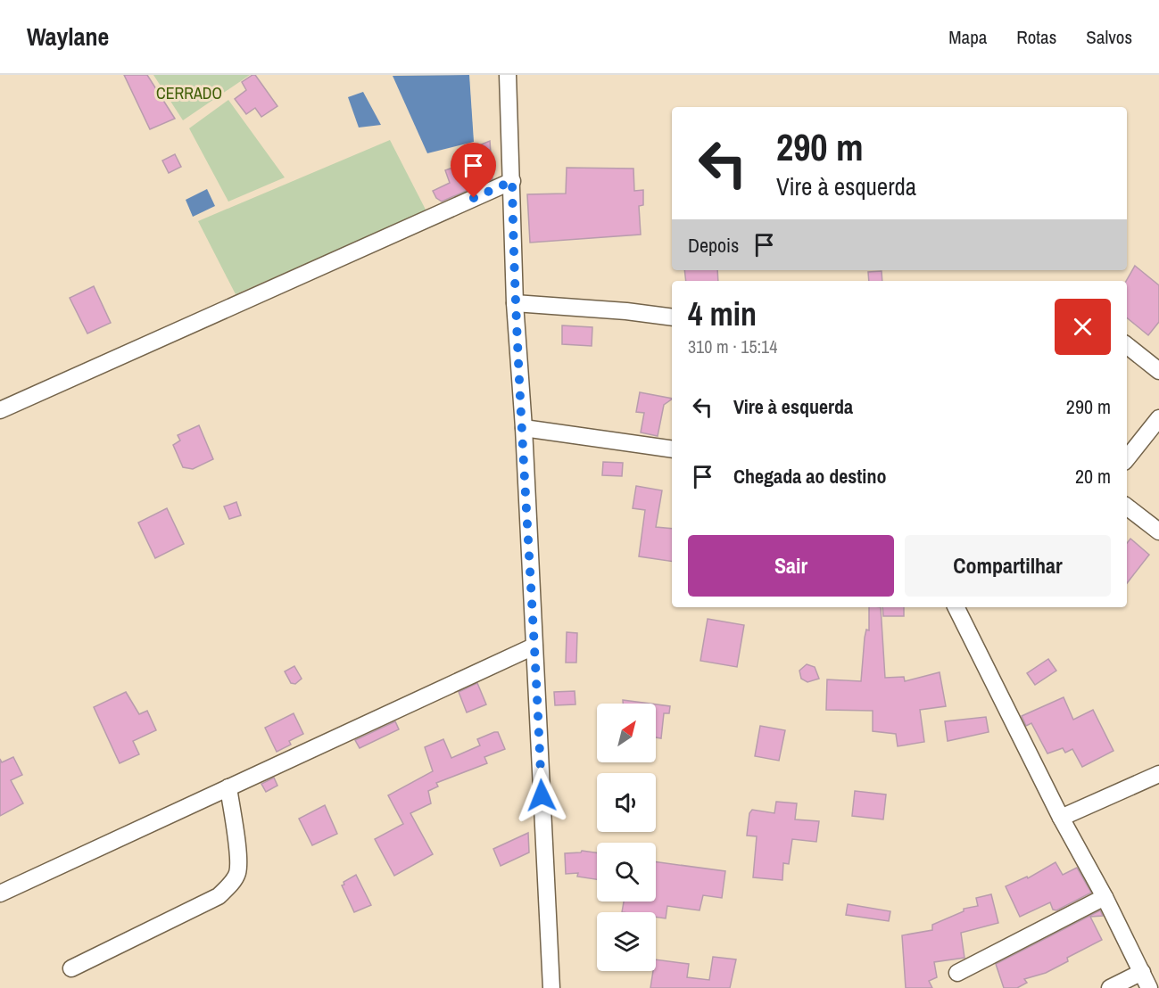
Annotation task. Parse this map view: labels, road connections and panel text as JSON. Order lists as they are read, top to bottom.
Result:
{
  "parks": ["CERRADO"],
  "north": "top right",
  "page": {
    "header": "Waylane",
    "nav": ["Mapa", "Rotas", "Salvos"],
    "turn": ["290 m", "Vire à esquerda"],
    "then": "Depois",
    "heading": ["4 min", "310 m · 15:14"],
    "list": [
      {
        "name": "Vire à esquerda",
        "value": "290 m"
      },
      {
        "name": "Chegada ao destino",
        "value": "20 m"
      }
    ],
    "buttons": ["Sair", "Compartilhar"]
  }
}
